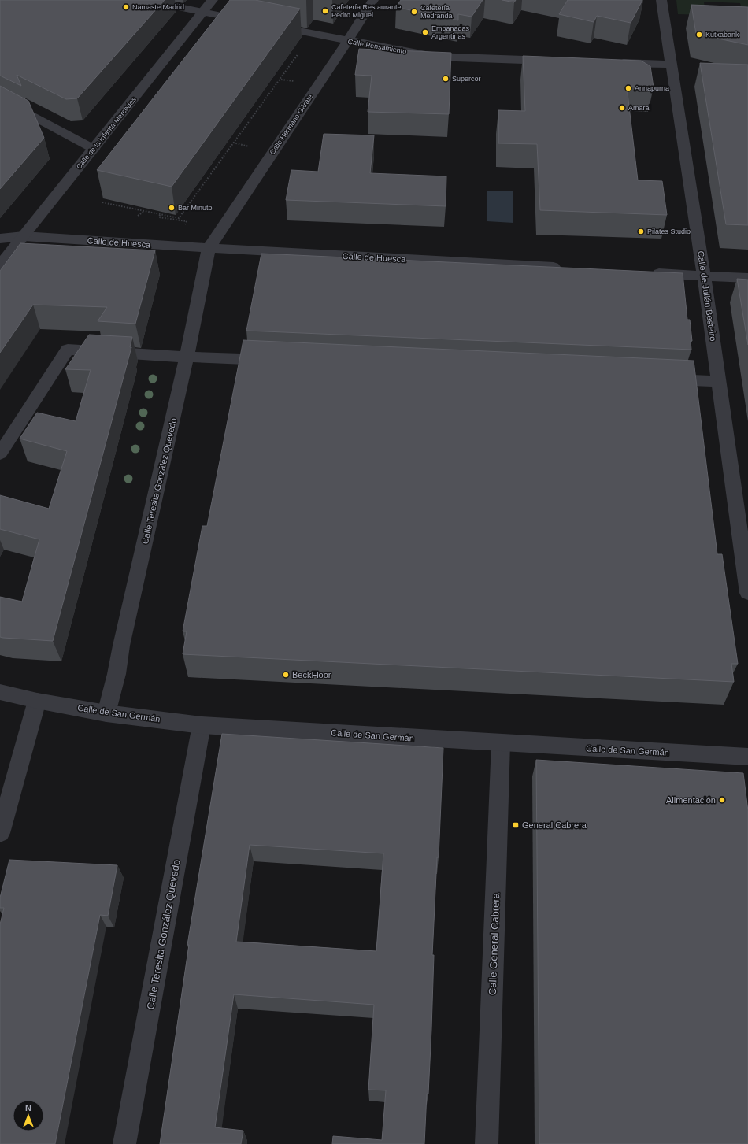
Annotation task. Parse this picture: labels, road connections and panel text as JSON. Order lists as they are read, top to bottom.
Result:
{
  "streets": {
    "street": [
      "Calle Pensamiento",
      "Calle Hermano Gárate",
      "Calle de la Infanta Mercedes",
      "Calle de Huesca",
      "Calle de Julián Besteiro",
      "Calle Teresita González Quevedo",
      "Calle de San Germán",
      "Calle General Cabrera"
    ]
  },
  "crossings": [
    ["Calle Pensamiento", "Calle Hermano Gárate"],
    ["Calle Hermano Gárate", "Calle de Huesca"],
    ["Calle Hermano Gárate", "Calle Teresita González Quevedo"],
    ["Calle de la Infanta Mercedes", "Calle de Huesca"],
    ["Calle de Huesca", "Calle Teresita González Quevedo"],
    ["Calle Teresita González Quevedo", "Calle de San Germán"],
    ["Calle de San Germán", "Calle General Cabrera"]
  ],
  "places": {
    "other": [
      "Namaste Madrid",
      "Cafetería Restaurante Pedro Miguel",
      "Cafetería Medranda",
      "Empanadas Argentinas",
      "Kutxabank",
      "Supercor",
      "Annapurna",
      "Amaral",
      "Bar Minuto",
      "Pilates Studio",
      "BeckFloor",
      "Alimentación"
    ],
    "transit": ["General Cabrera"]
  },
  "north": "top"
}
